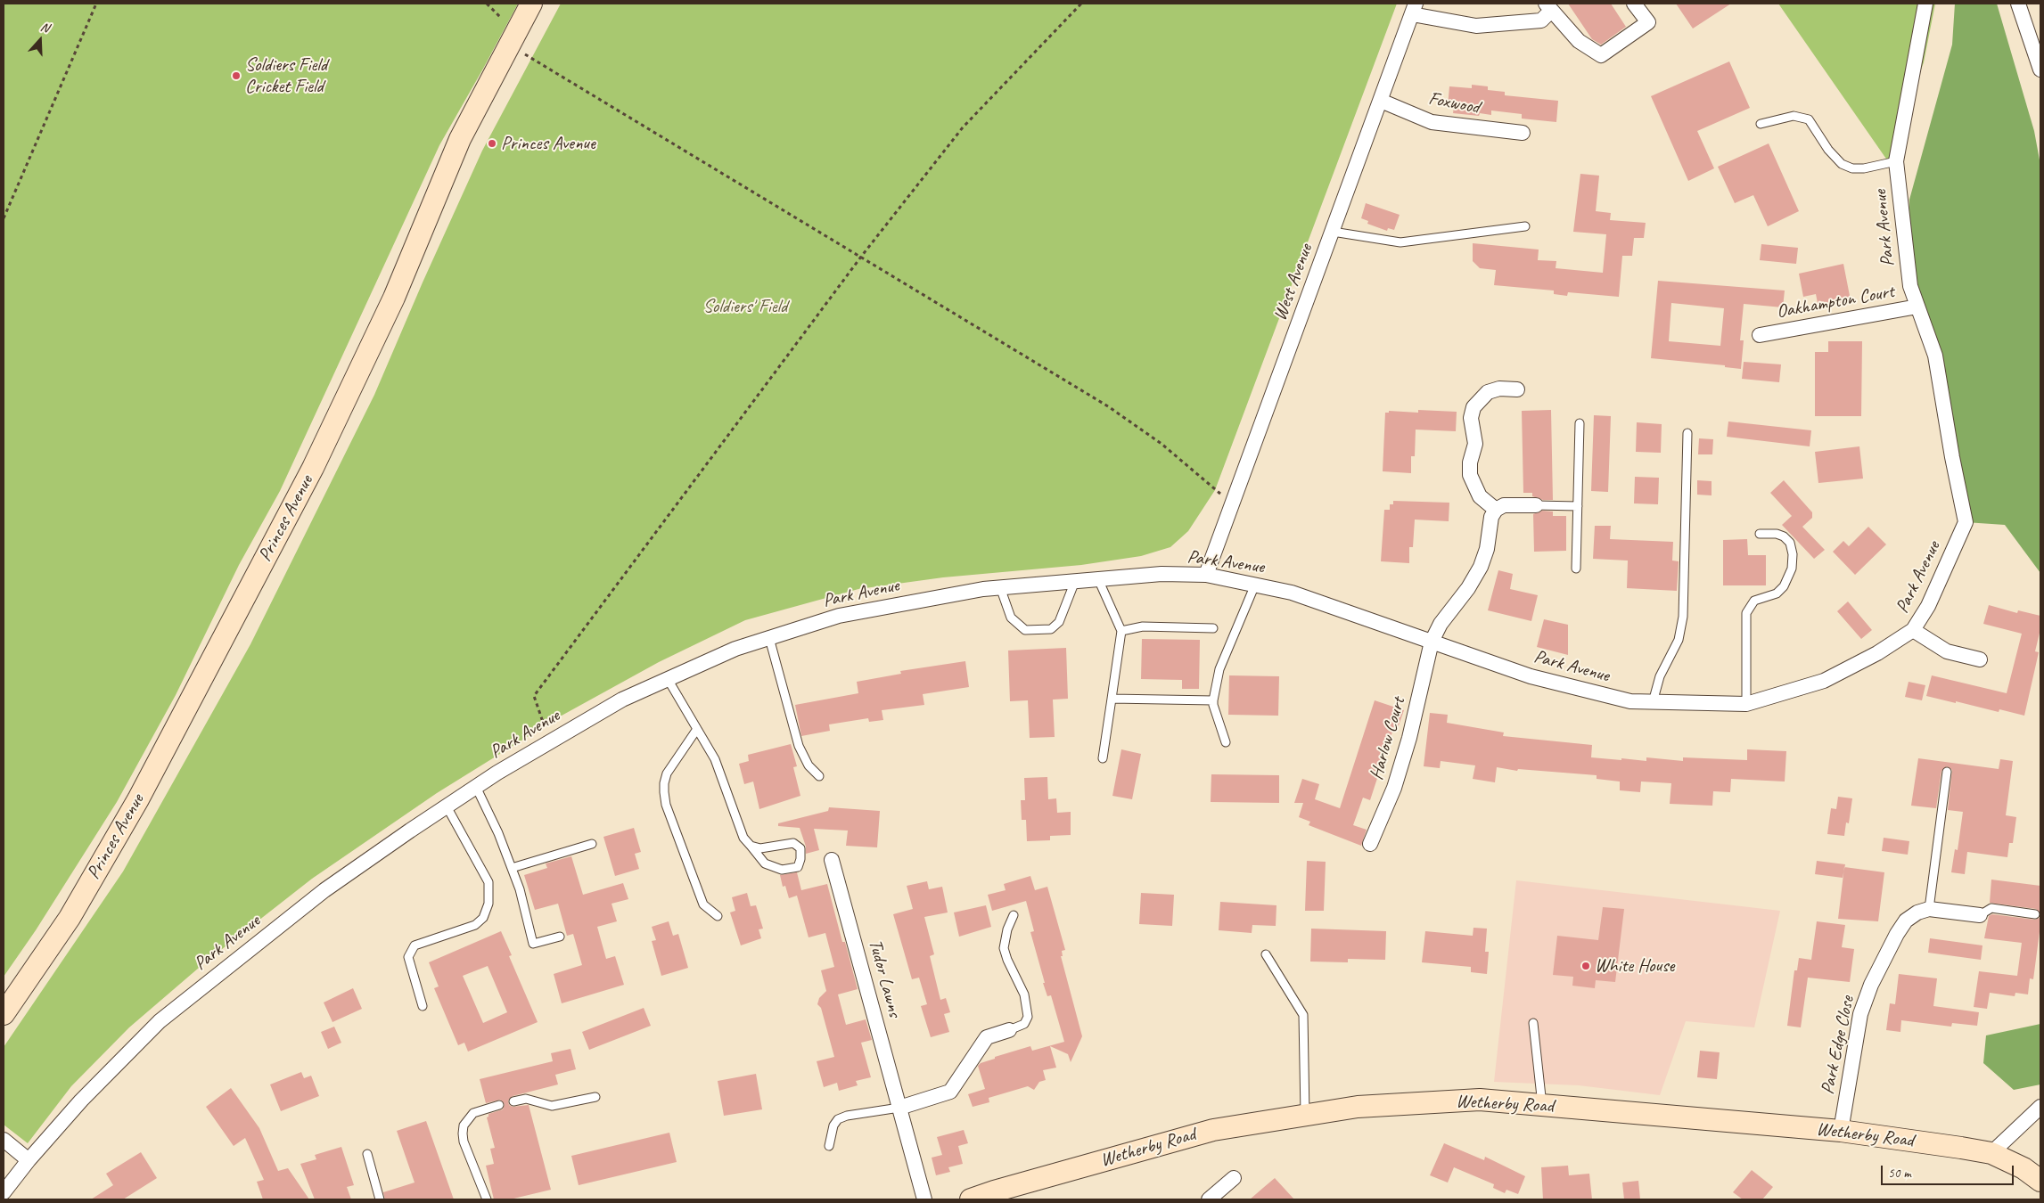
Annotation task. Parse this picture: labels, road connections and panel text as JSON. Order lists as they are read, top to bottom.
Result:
{
  "streets": {
    "street": [
      "Foxwood",
      "Park Avenue",
      "West Avenue",
      "Oakhampton Court",
      "Princes Avenue",
      "Harlow Court",
      "Tudor Lawns",
      "Park Edge Close",
      "Wetherby Road"
    ]
  },
  "crossings": [
    ["Foxwood", "West Avenue"],
    ["Park Avenue", "West Avenue"],
    ["Park Avenue", "Oakhampton Court"],
    ["Park Avenue", "Harlow Court"],
    ["Park Edge Close", "Wetherby Road"]
  ],
  "parks": ["Soldiers' Field"],
  "places": ["Soldiers Field Cricket Field", "Princes Avenue", "White House"],
  "scale_bar": "50 m",
  "north": "top"
}
